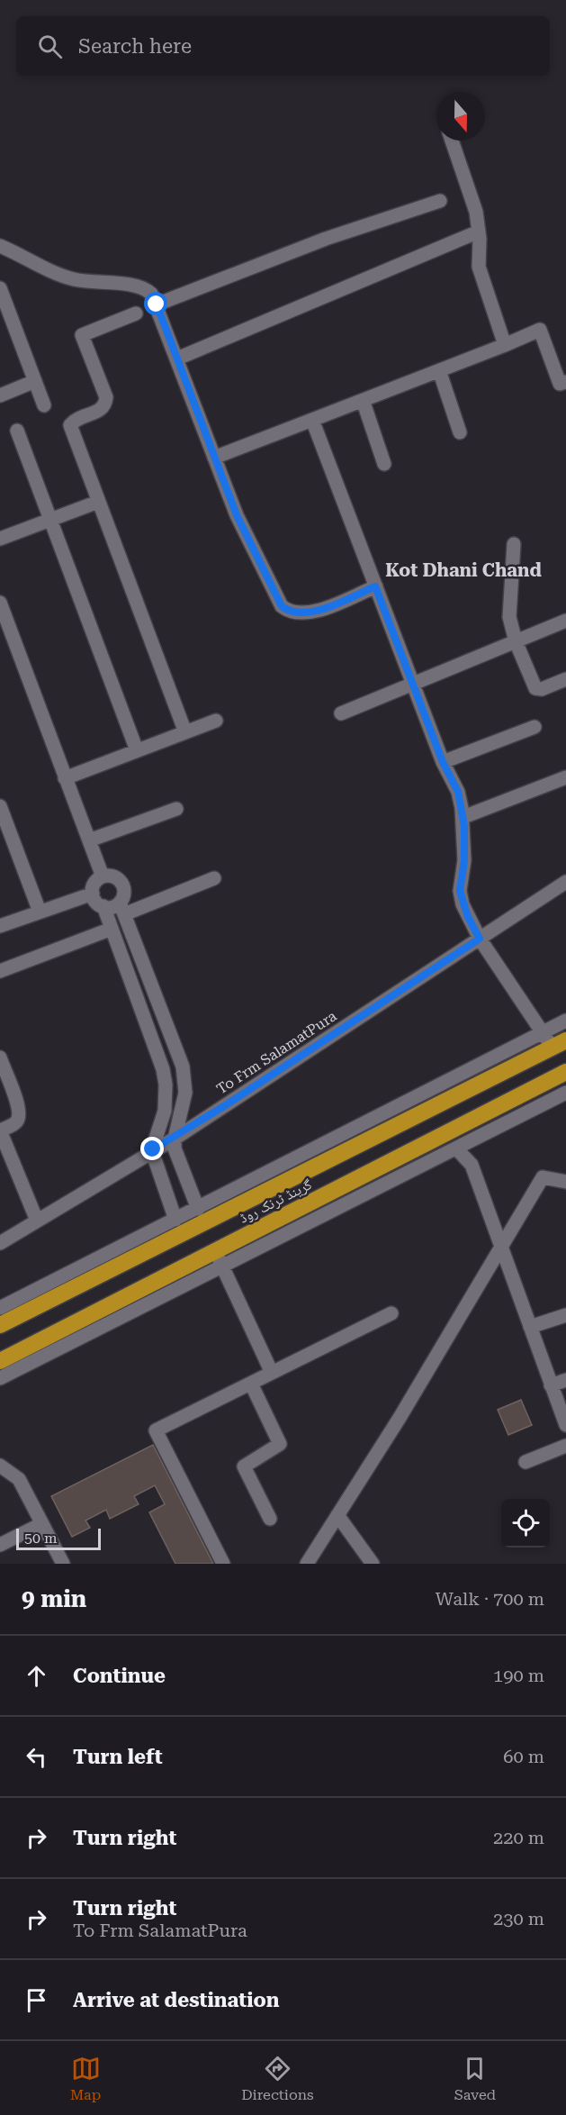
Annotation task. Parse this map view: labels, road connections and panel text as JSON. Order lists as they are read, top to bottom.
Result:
{
  "streets": {
    "highway": ["گرینڈ ٹرنک روڈ"],
    "street": ["To Frm SalamatPura"]
  },
  "districts": ["Kot Dhani Chand"],
  "scale_bar": "50 m",
  "north": "bottom",
  "page": {
    "search": "Search here",
    "scale": "50 m",
    "heading": ["9 min", "Walk · 700 m"],
    "list": [
      ["Continue", "190 m"],
      ["Turn left", "60 m"],
      ["Turn right", "220 m"],
      ["Turn right", "To Frm SalamatPura", "230 m"],
      "Arrive at destination"
    ],
    "nav": ["Map", "Directions", "Saved"]
  }
}
